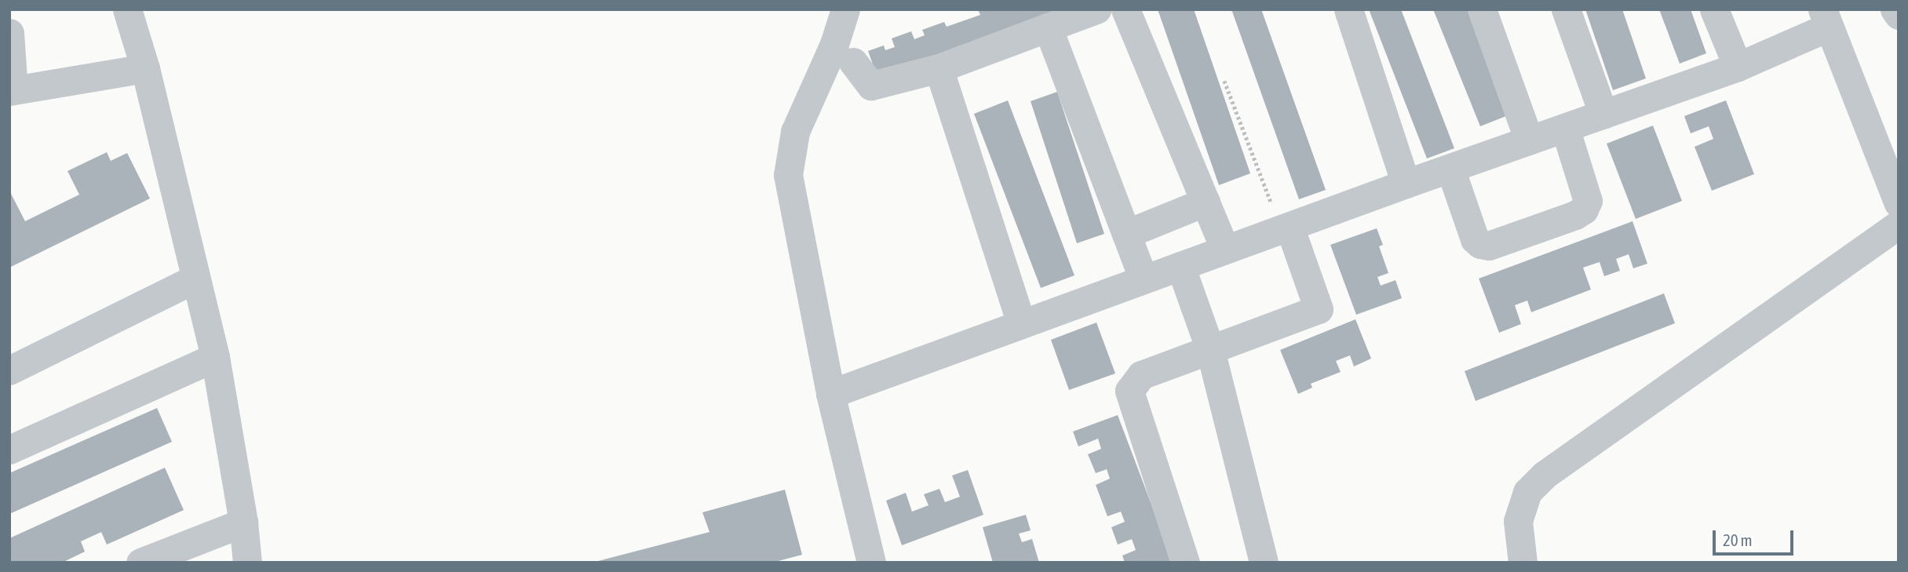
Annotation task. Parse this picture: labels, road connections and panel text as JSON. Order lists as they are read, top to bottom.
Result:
{
  "scale_bar": "20 m"
}
